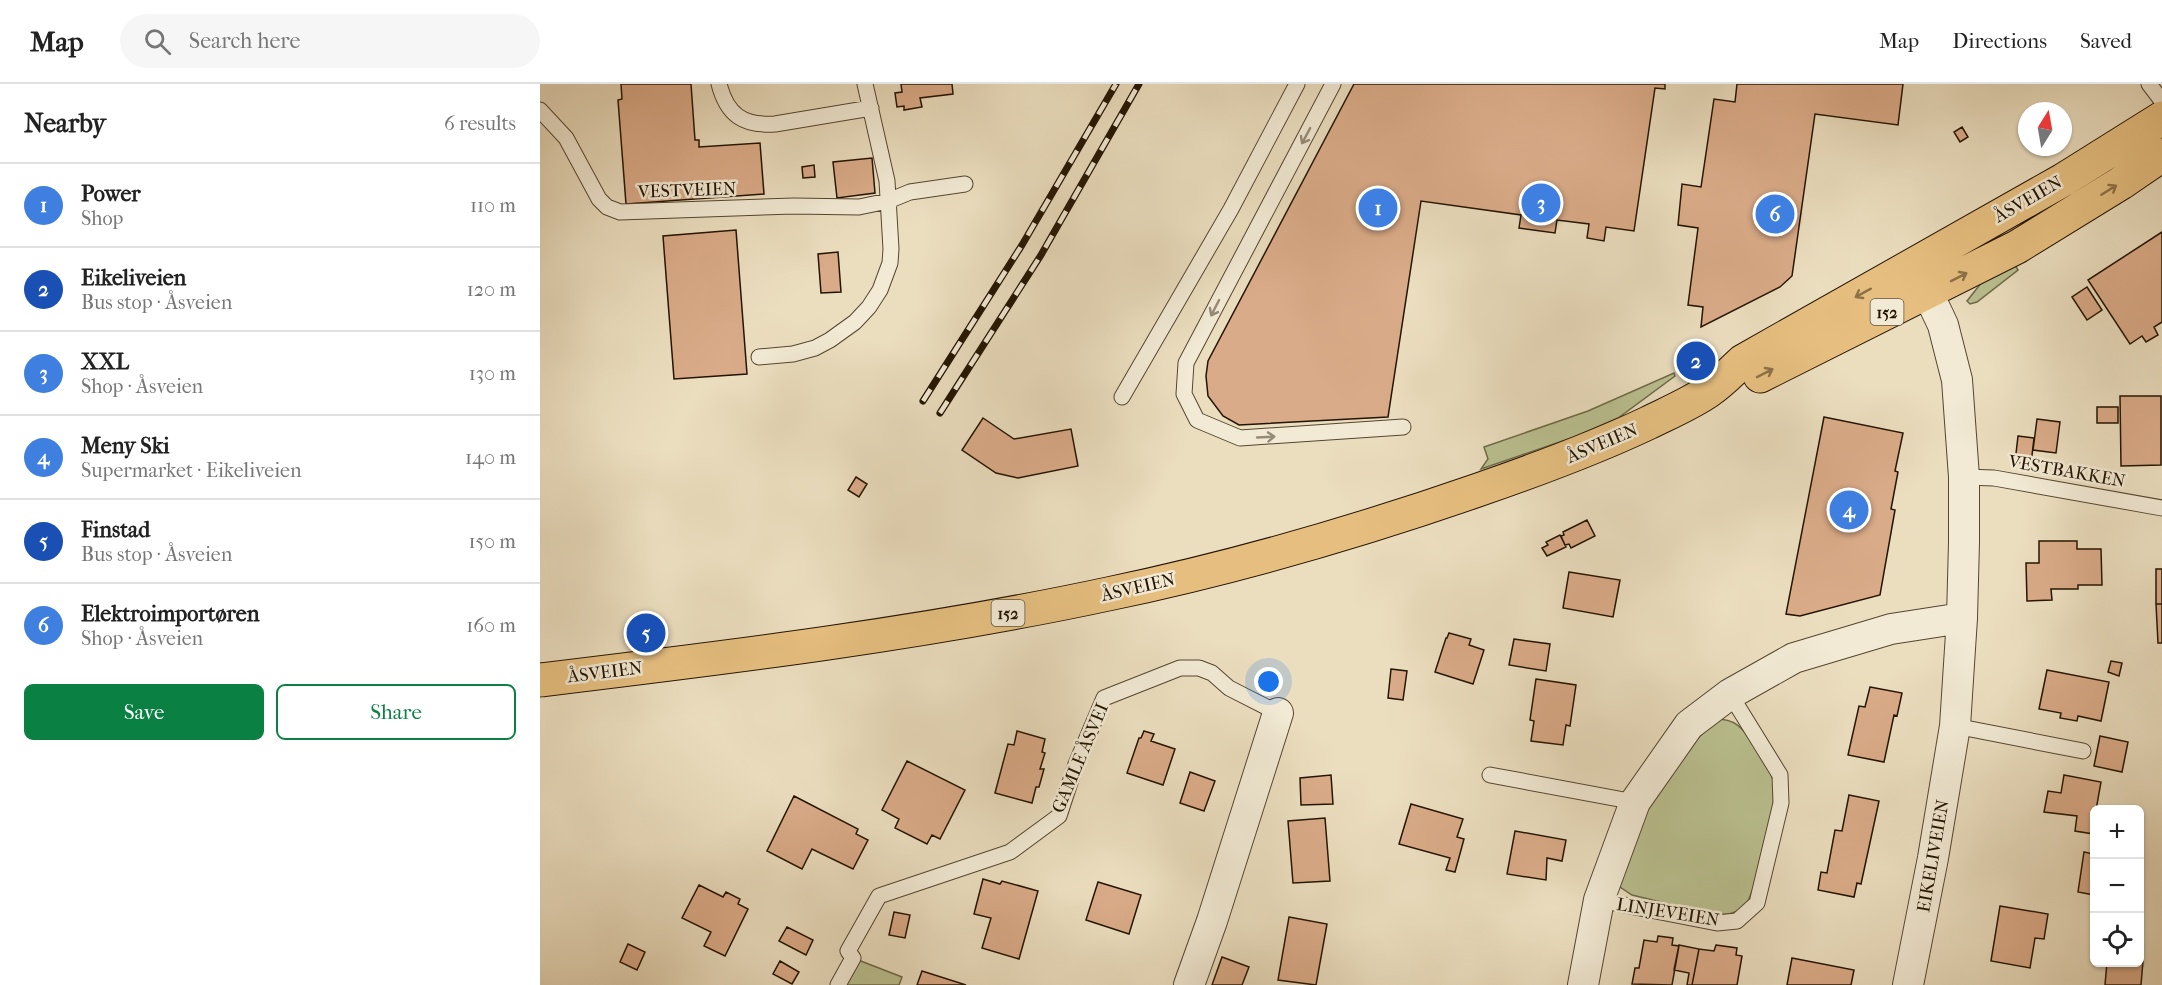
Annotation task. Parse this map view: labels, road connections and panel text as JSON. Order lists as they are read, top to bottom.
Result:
{
  "streets": {
    "main road": ["ÅSVEIEN", "152"],
    "street": ["GAMLE ÅSVEI", "EIKELIVEIEN", "LINJEVEIEN"],
    "lane": ["VESTVEIEN", "VESTBAKKEN"]
  },
  "crossings": [
    ["ÅSVEIEN", "EIKELIVEIEN"],
    ["VESTBAKKEN", "EIKELIVEIEN"],
    ["EIKELIVEIEN", "LINJEVEIEN"]
  ],
  "north": "top",
  "page": {
    "header": "Map",
    "search": "Search here",
    "nav": ["Map", "Directions", "Saved"],
    "heading": ["Nearby", "6 results"],
    "list": [
      {
        "mark": "1",
        "name": "Power",
        "note": "Shop",
        "value": "110 m"
      },
      {
        "mark": "2",
        "name": "Eikeliveien",
        "note": "Bus stop · Åsveien",
        "value": "120 m"
      },
      {
        "mark": "3",
        "name": "XXL",
        "note": "Shop · Åsveien",
        "value": "130 m"
      },
      {
        "mark": "4",
        "name": "Meny Ski",
        "note": "Supermarket · Eikeliveien",
        "value": "140 m"
      },
      {
        "mark": "5",
        "name": "Finstad",
        "note": "Bus stop · Åsveien",
        "value": "150 m"
      },
      {
        "mark": "6",
        "name": "Elektroimportøren",
        "note": "Shop · Åsveien",
        "value": "160 m"
      }
    ],
    "pins": [
      "3",
      "1",
      "6",
      "2",
      "4",
      "5"
    ],
    "buttons": ["Save", "Share"],
    "map_buttons": ["+", "−"]
  }
}
